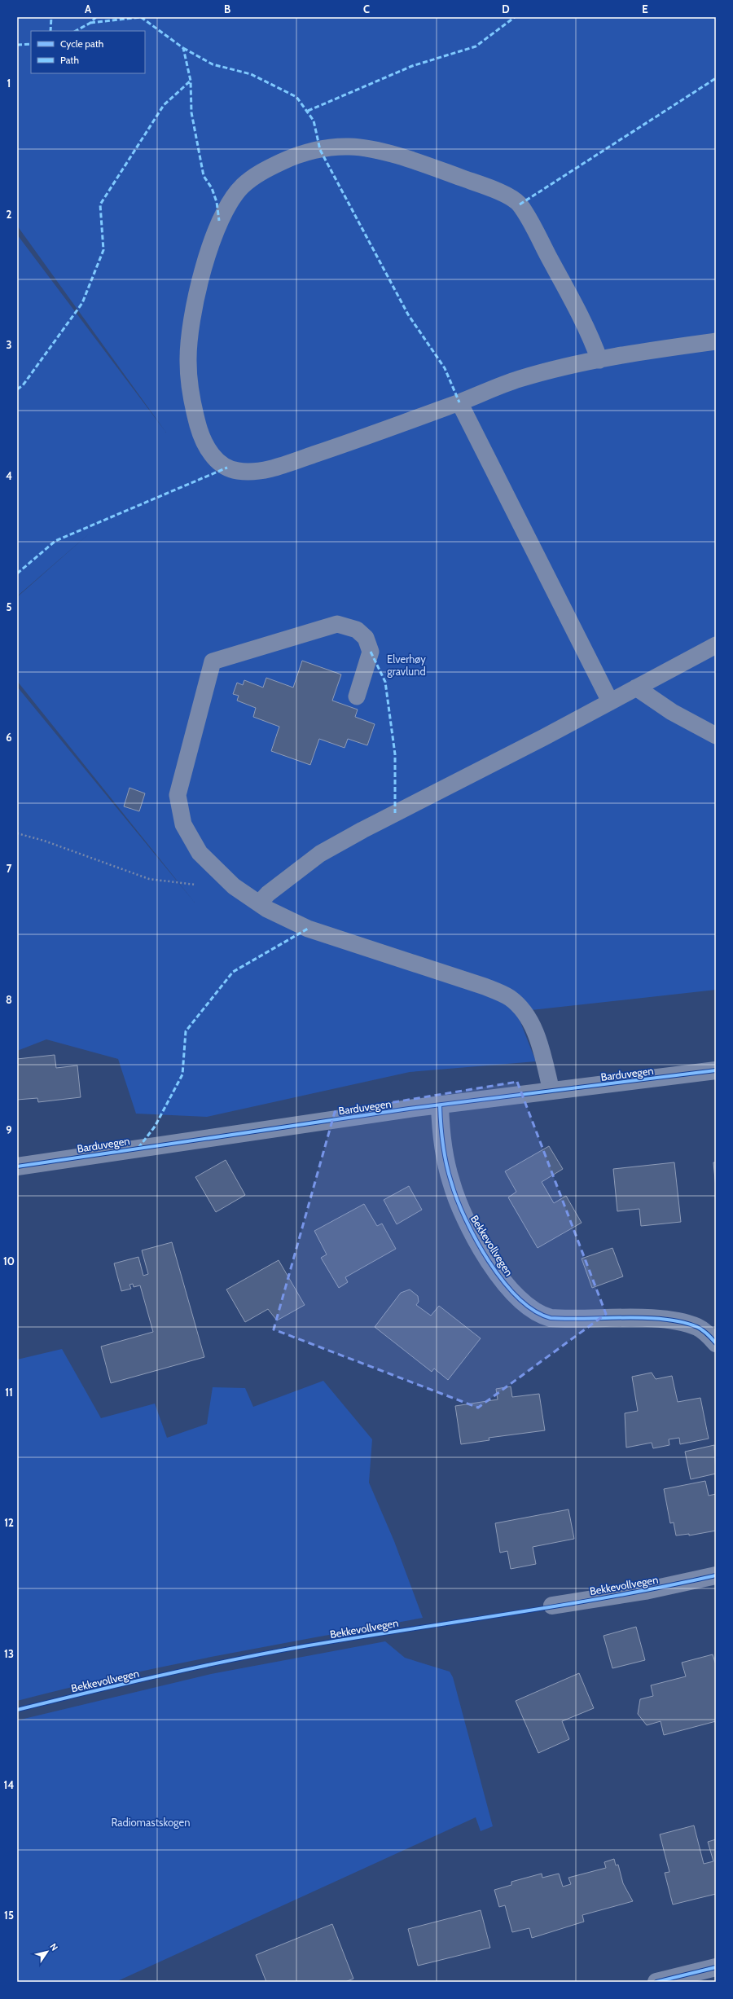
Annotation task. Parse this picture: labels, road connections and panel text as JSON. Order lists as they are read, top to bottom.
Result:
{
  "streets": {
    "street": ["Barduvegen", "Bekkevollvegen"]
  },
  "crossings": [
    ["Barduvegen", "Bekkevollvegen"]
  ],
  "parks": ["Elverhøy gravlund", "Radiomastskogen"],
  "legend": ["Cycle path", "Path"],
  "north": "top right",
  "grid": {
    "columns": [
      "A",
      "B",
      "C",
      "D",
      "E"
    ],
    "rows": [
      "1",
      "2",
      "3",
      "4",
      "5",
      "6",
      "7",
      "8",
      "9",
      "10",
      "11",
      "12",
      "13",
      "14",
      "15"
    ]
  }
}
